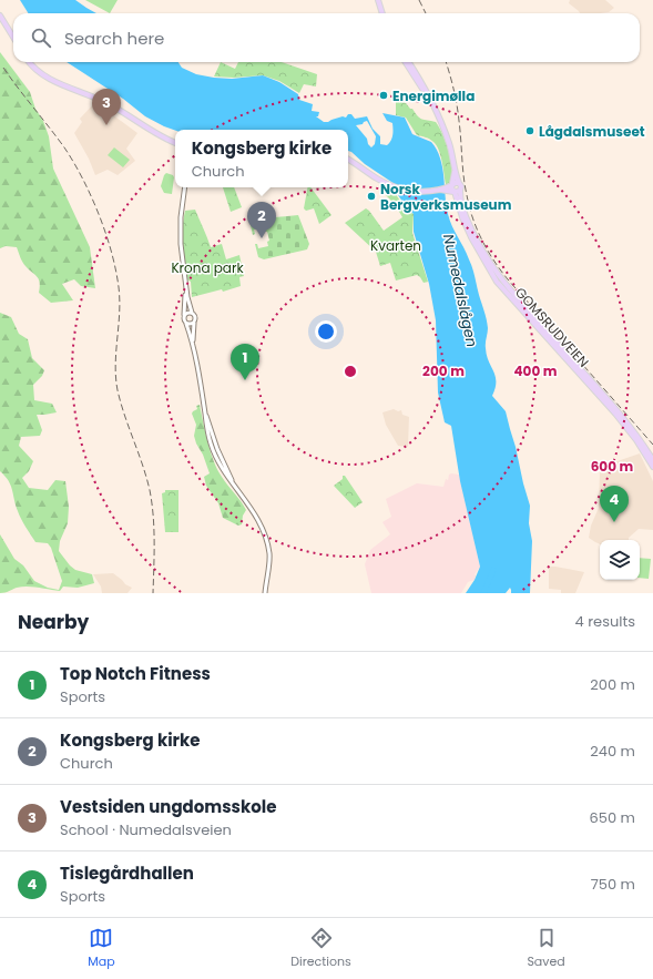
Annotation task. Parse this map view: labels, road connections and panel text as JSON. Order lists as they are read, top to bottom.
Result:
{
  "streets": {
    "main road": ["GOMSRUDVEIEN"]
  },
  "water": ["Numedalslågen"],
  "parks": ["Kvarten", "Krona park"],
  "places": ["Energimølla", "Lågdalsmuseet", "Norsk Bergverksmuseum"],
  "page": {
    "search": "Search here",
    "pins": [
      "3",
      "2",
      "1",
      "4"
    ],
    "popup": ["Kongsberg kirke", "Church"],
    "heading": ["Nearby", "4 results"],
    "list": [
      {
        "mark": "1",
        "name": "Top Notch Fitness",
        "note": "Sports",
        "value": "200 m"
      },
      {
        "mark": "2",
        "name": "Kongsberg kirke",
        "note": "Church",
        "value": "240 m"
      },
      {
        "mark": "3",
        "name": "Vestsiden ungdomsskole",
        "note": "School · Numedalsveien",
        "value": "650 m"
      },
      {
        "mark": "4",
        "name": "Tislegårdhallen",
        "note": "Sports",
        "value": "750 m"
      }
    ],
    "nav": ["Map", "Directions", "Saved"]
  },
  "rings": ["200 m", "400 m", "600 m"]
}
